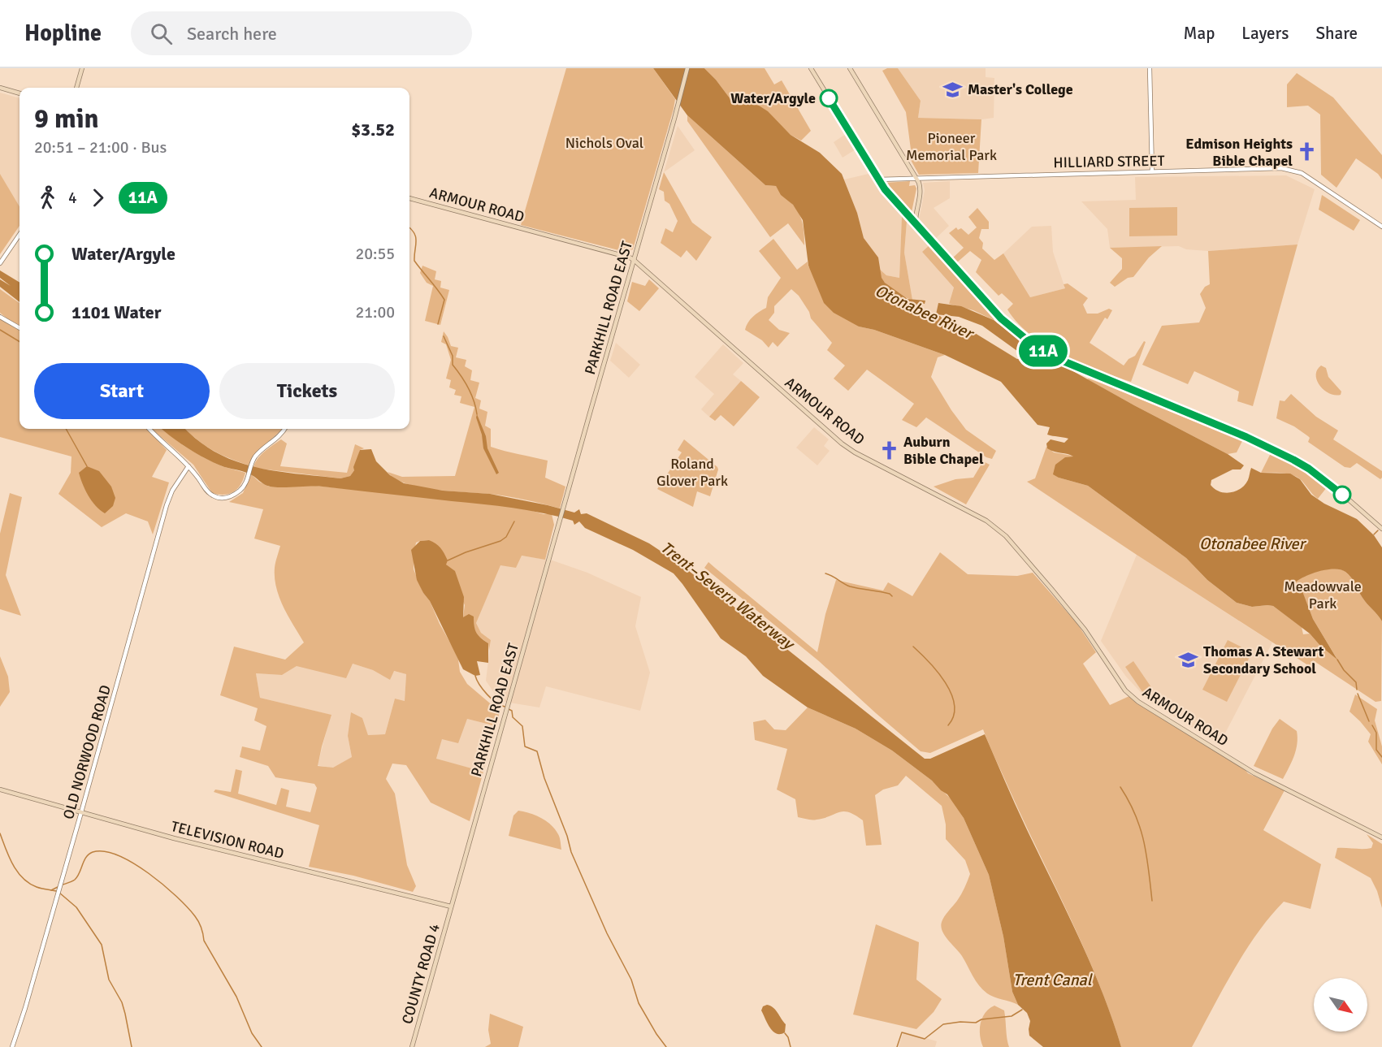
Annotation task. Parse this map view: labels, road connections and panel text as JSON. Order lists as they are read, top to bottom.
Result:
{
  "streets": {
    "main road": [
      "ARMOUR ROAD",
      "PARKHILL ROAD EAST",
      "TELEVISION ROAD",
      "COUNTY ROAD 4"
    ],
    "street": ["HILLIARD STREET", "OLD NORWOOD ROAD"]
  },
  "crossings": [
    ["ARMOUR ROAD", "PARKHILL ROAD EAST"],
    ["PARKHILL ROAD EAST", "TELEVISION ROAD"],
    ["PARKHILL ROAD EAST", "COUNTY ROAD 4"],
    ["OLD NORWOOD ROAD", "TELEVISION ROAD"],
    ["TELEVISION ROAD", "COUNTY ROAD 4"]
  ],
  "water": ["Otonabee River", "Trent–Severn Waterway", "Trent Canal"],
  "parks": [
    "Pioneer Memorial Park",
    "Nichols Oval",
    "Roland Glover Park",
    "Meadowvale Park"
  ],
  "places": {
    "school or university": ["Master's College", "Thomas A. Stewart Secondary School"],
    "other": ["Water/Argyle"],
    "church": ["Edmison Heights Bible Chapel", "Auburn Bible Chapel"]
  },
  "lines": ["bus line 11A"],
  "north": "bottom right",
  "page": {
    "header": "Hopline",
    "search": "Search here",
    "nav": ["Map", "Layers", "Share"],
    "on_map": "11A",
    "heading": ["9 min", "20:51 – 21:00 · Bus", "$3.52"],
    "legs": ["4", "11A"],
    "list": [
      {
        "name": "Water/Argyle",
        "value": "20:55"
      },
      {
        "name": "1101 Water",
        "value": "21:00"
      }
    ],
    "buttons": ["Start", "Tickets"]
  }
}
